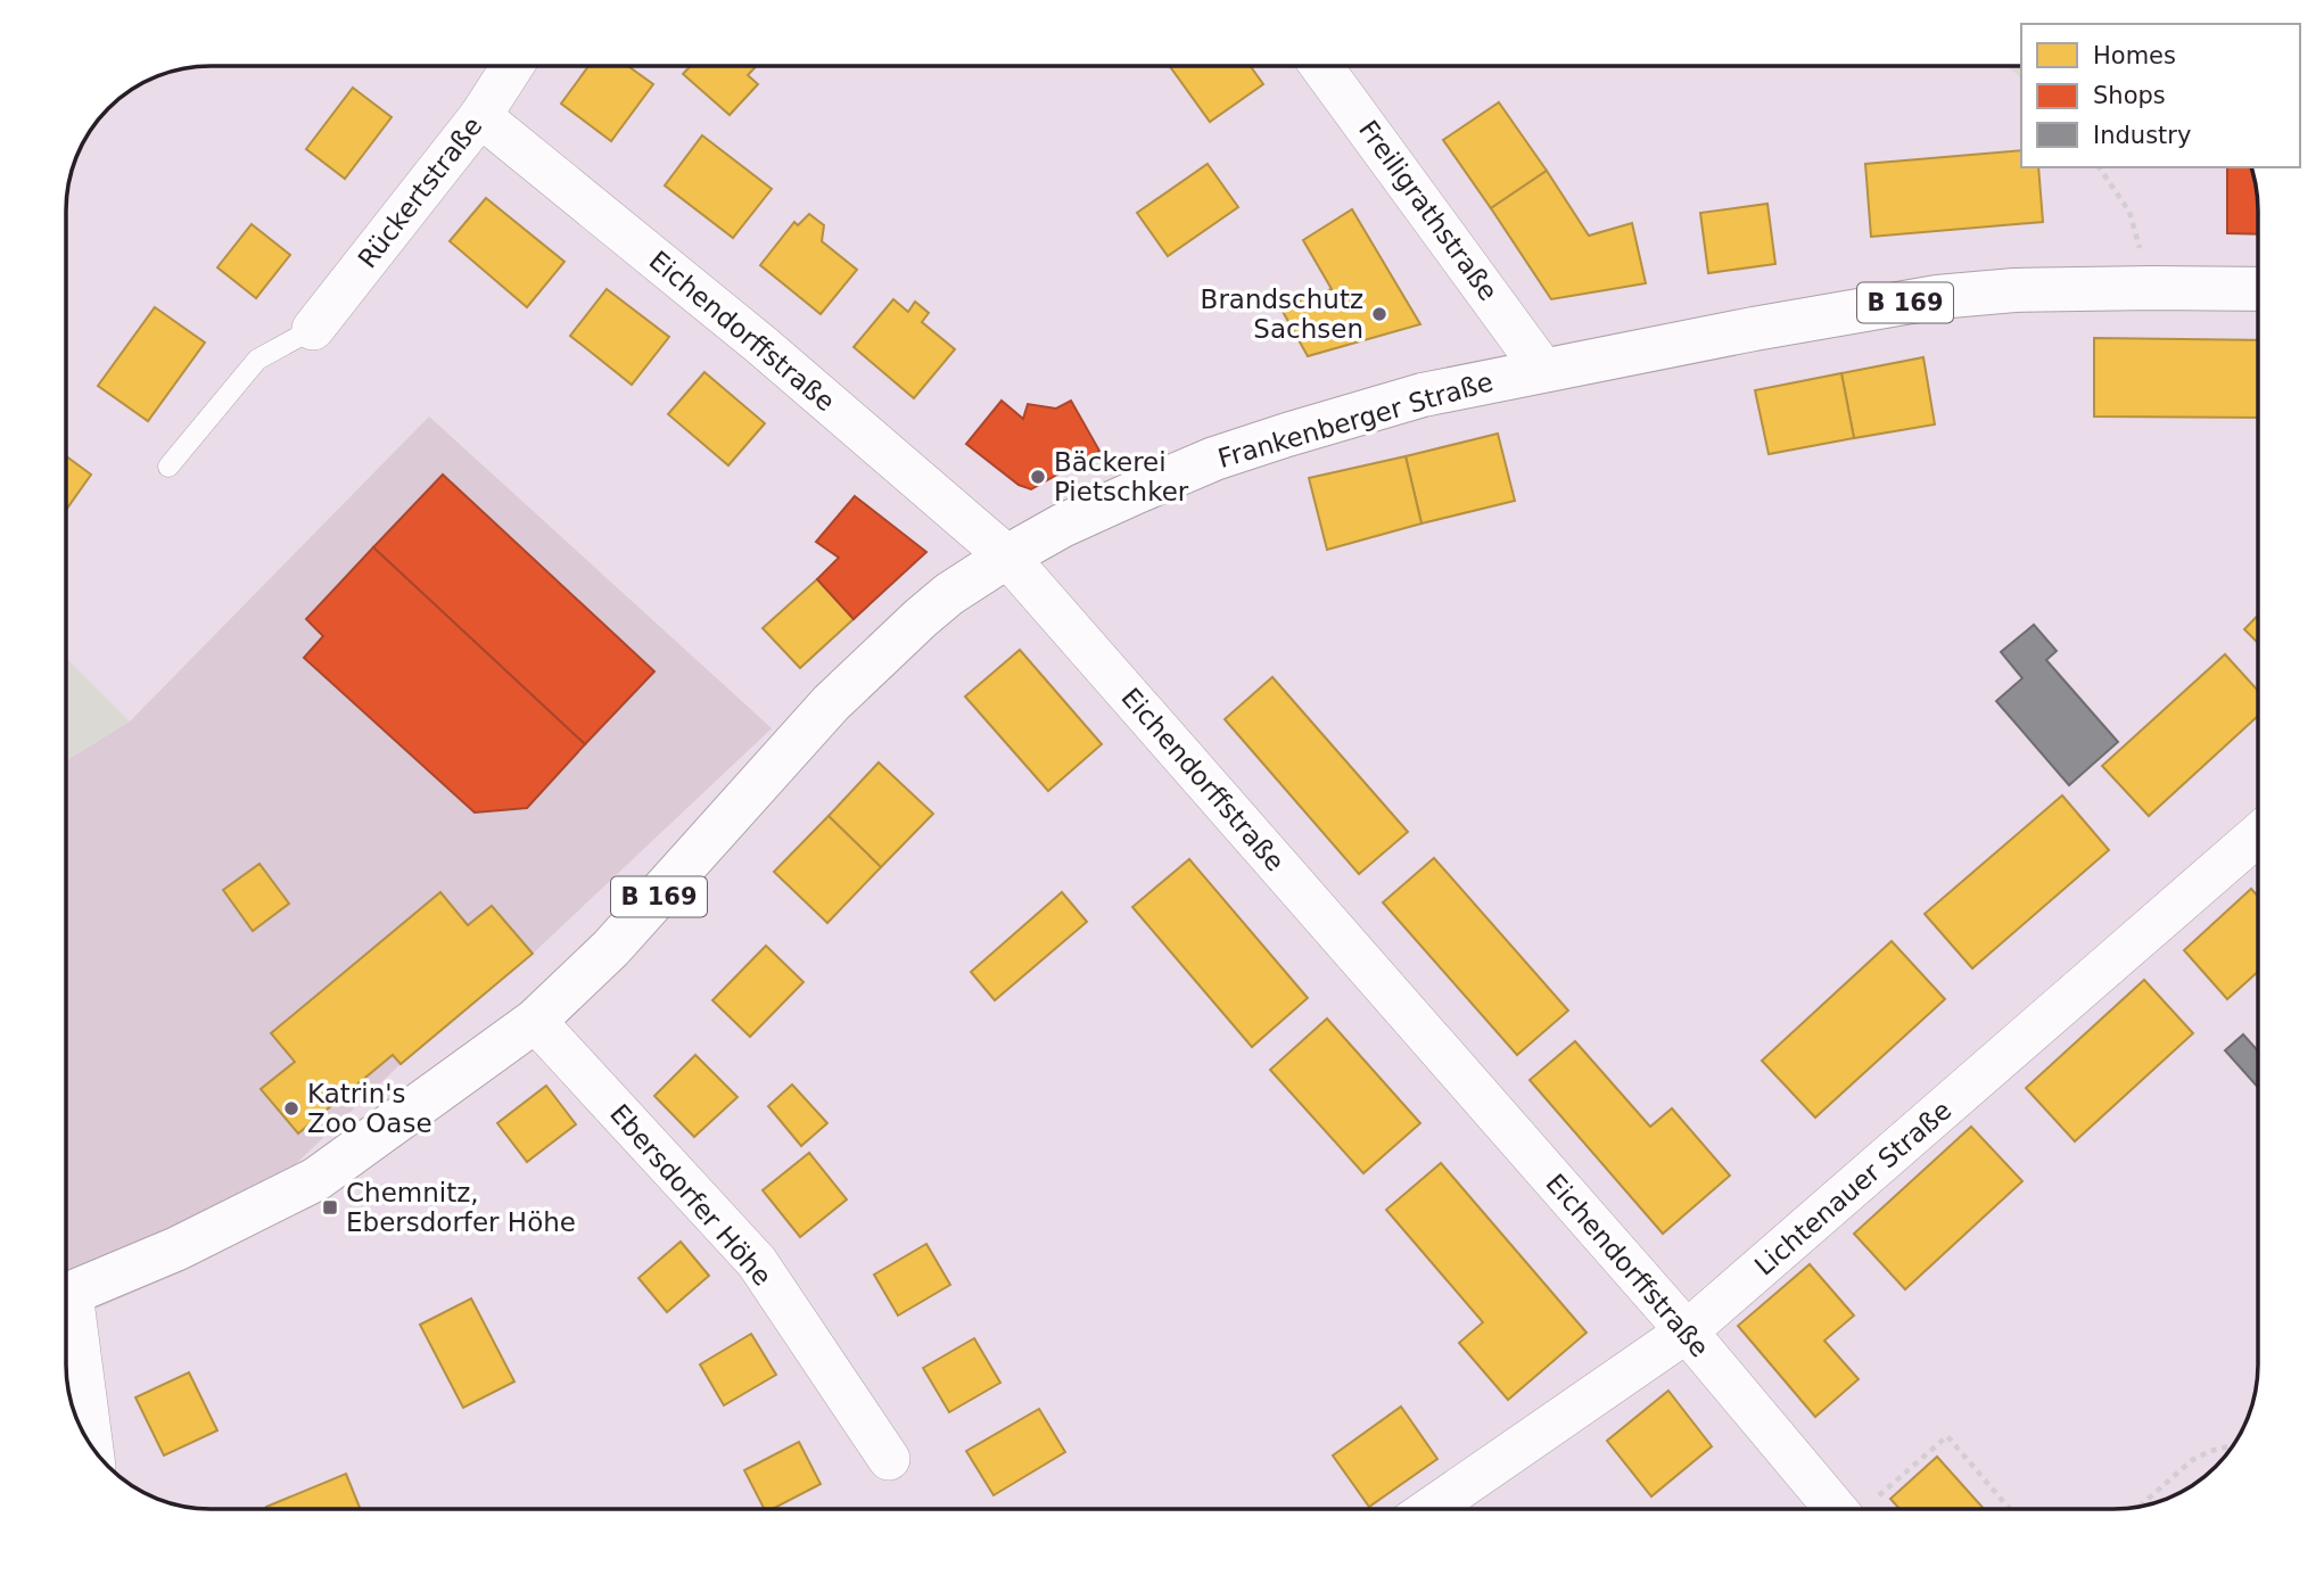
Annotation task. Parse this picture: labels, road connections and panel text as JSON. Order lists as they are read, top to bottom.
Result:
{
  "streets": {
    "main road": ["B 169", "Frankenberger Straße"],
    "street": [
      "Rückertstraße",
      "Freiligrathstraße",
      "Eichendorffstraße",
      "Lichtenauer Straße",
      "Ebersdorfer Höhe"
    ]
  },
  "crossings": [
    ["Rückertstraße", "Eichendorffstraße"],
    ["Freiligrathstraße", "Frankenberger Straße"],
    ["Eichendorffstraße", "Frankenberger Straße"],
    ["Eichendorffstraße", "Lichtenauer Straße"],
    ["Frankenberger Straße", "Ebersdorfer Höhe"]
  ],
  "places": {
    "other": ["Brandschutz Sachsen", "Bäckerei Pietschker", "Katrin's Zoo Oase"],
    "transit": ["Chemnitz, Ebersdorfer Höhe"]
  },
  "legend": ["Homes", "Shops", "Industry"]
}
